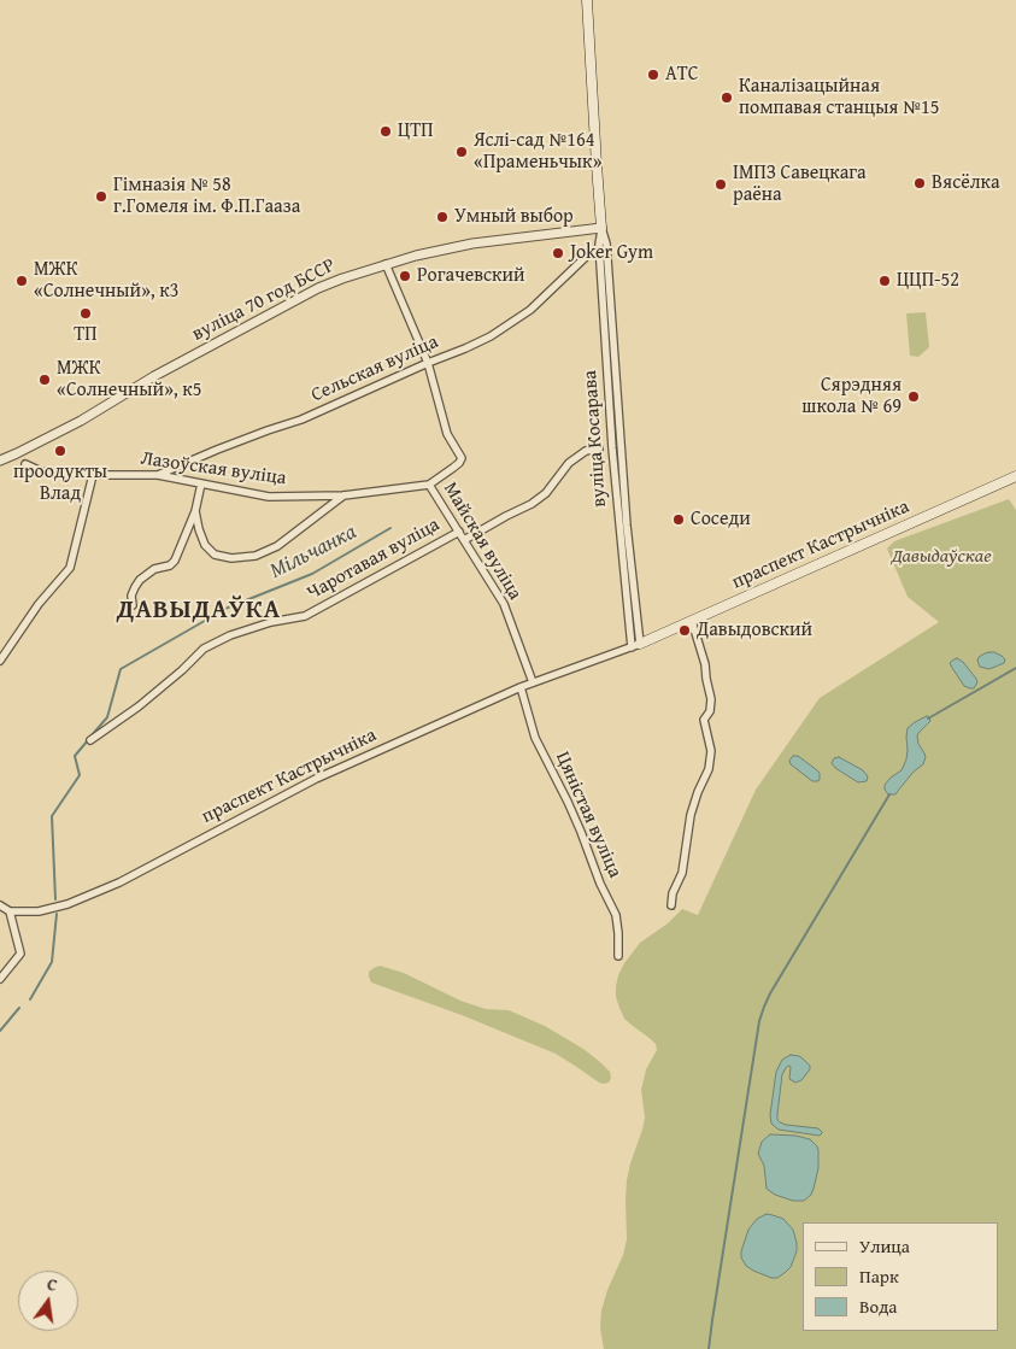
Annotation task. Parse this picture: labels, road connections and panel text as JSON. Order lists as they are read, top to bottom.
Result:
{
  "streets": {
    "main road": ["вуліца Косарава", "праспект Кастрычніка"],
    "street": [
      "вуліца 70 год БССР",
      "Сельская вуліца",
      "Лазоўская вуліца",
      "Майская вуліца",
      "Чаротавая вуліца",
      "Цяністая вуліца"
    ]
  },
  "crossings": [
    ["вуліца 70 год БССР", "вуліца Косарава"],
    ["вуліца 70 год БССР", "Майская вуліца"],
    ["Сельская вуліца", "Лазоўская вуліца"],
    ["Сельская вуліца", "Майская вуліца"],
    ["вуліца Косарава", "праспект Кастрычніка"],
    ["Лазоўская вуліца", "Майская вуліца"],
    ["Майская вуліца", "праспект Кастрычніка"],
    ["Майская вуліца", "Чаротавая вуліца"],
    ["праспект Кастрычніка", "Цяністая вуліца"]
  ],
  "districts": ["ДАВЫДАЎКА"],
  "water": ["Мільчанка"],
  "parks": ["Давыдаўскае"],
  "places": [
    "АТС",
    "Каналізацыйная помпавая станцыя №15",
    "ЦТП",
    "Яслі-сад №164 «Праменьчык»",
    "Вясёлка",
    "ІМПЗ Савецкага раёна",
    "Гімназія № 58 г.Гомеля ім. Ф.П.Гааза",
    "Умный выбор",
    "Joker Gym",
    "Рогачевский",
    "МЖК «Солнечный», к3",
    "ЦЦП-52",
    "ТП",
    "МЖК «Солнечный», к5",
    "Сярэдняя школа № 69",
    "проодукты Влад",
    "Соседи",
    "Давыдовский"
  ],
  "legend": ["Улица", "Парк", "Вода"],
  "north": "top"
}
